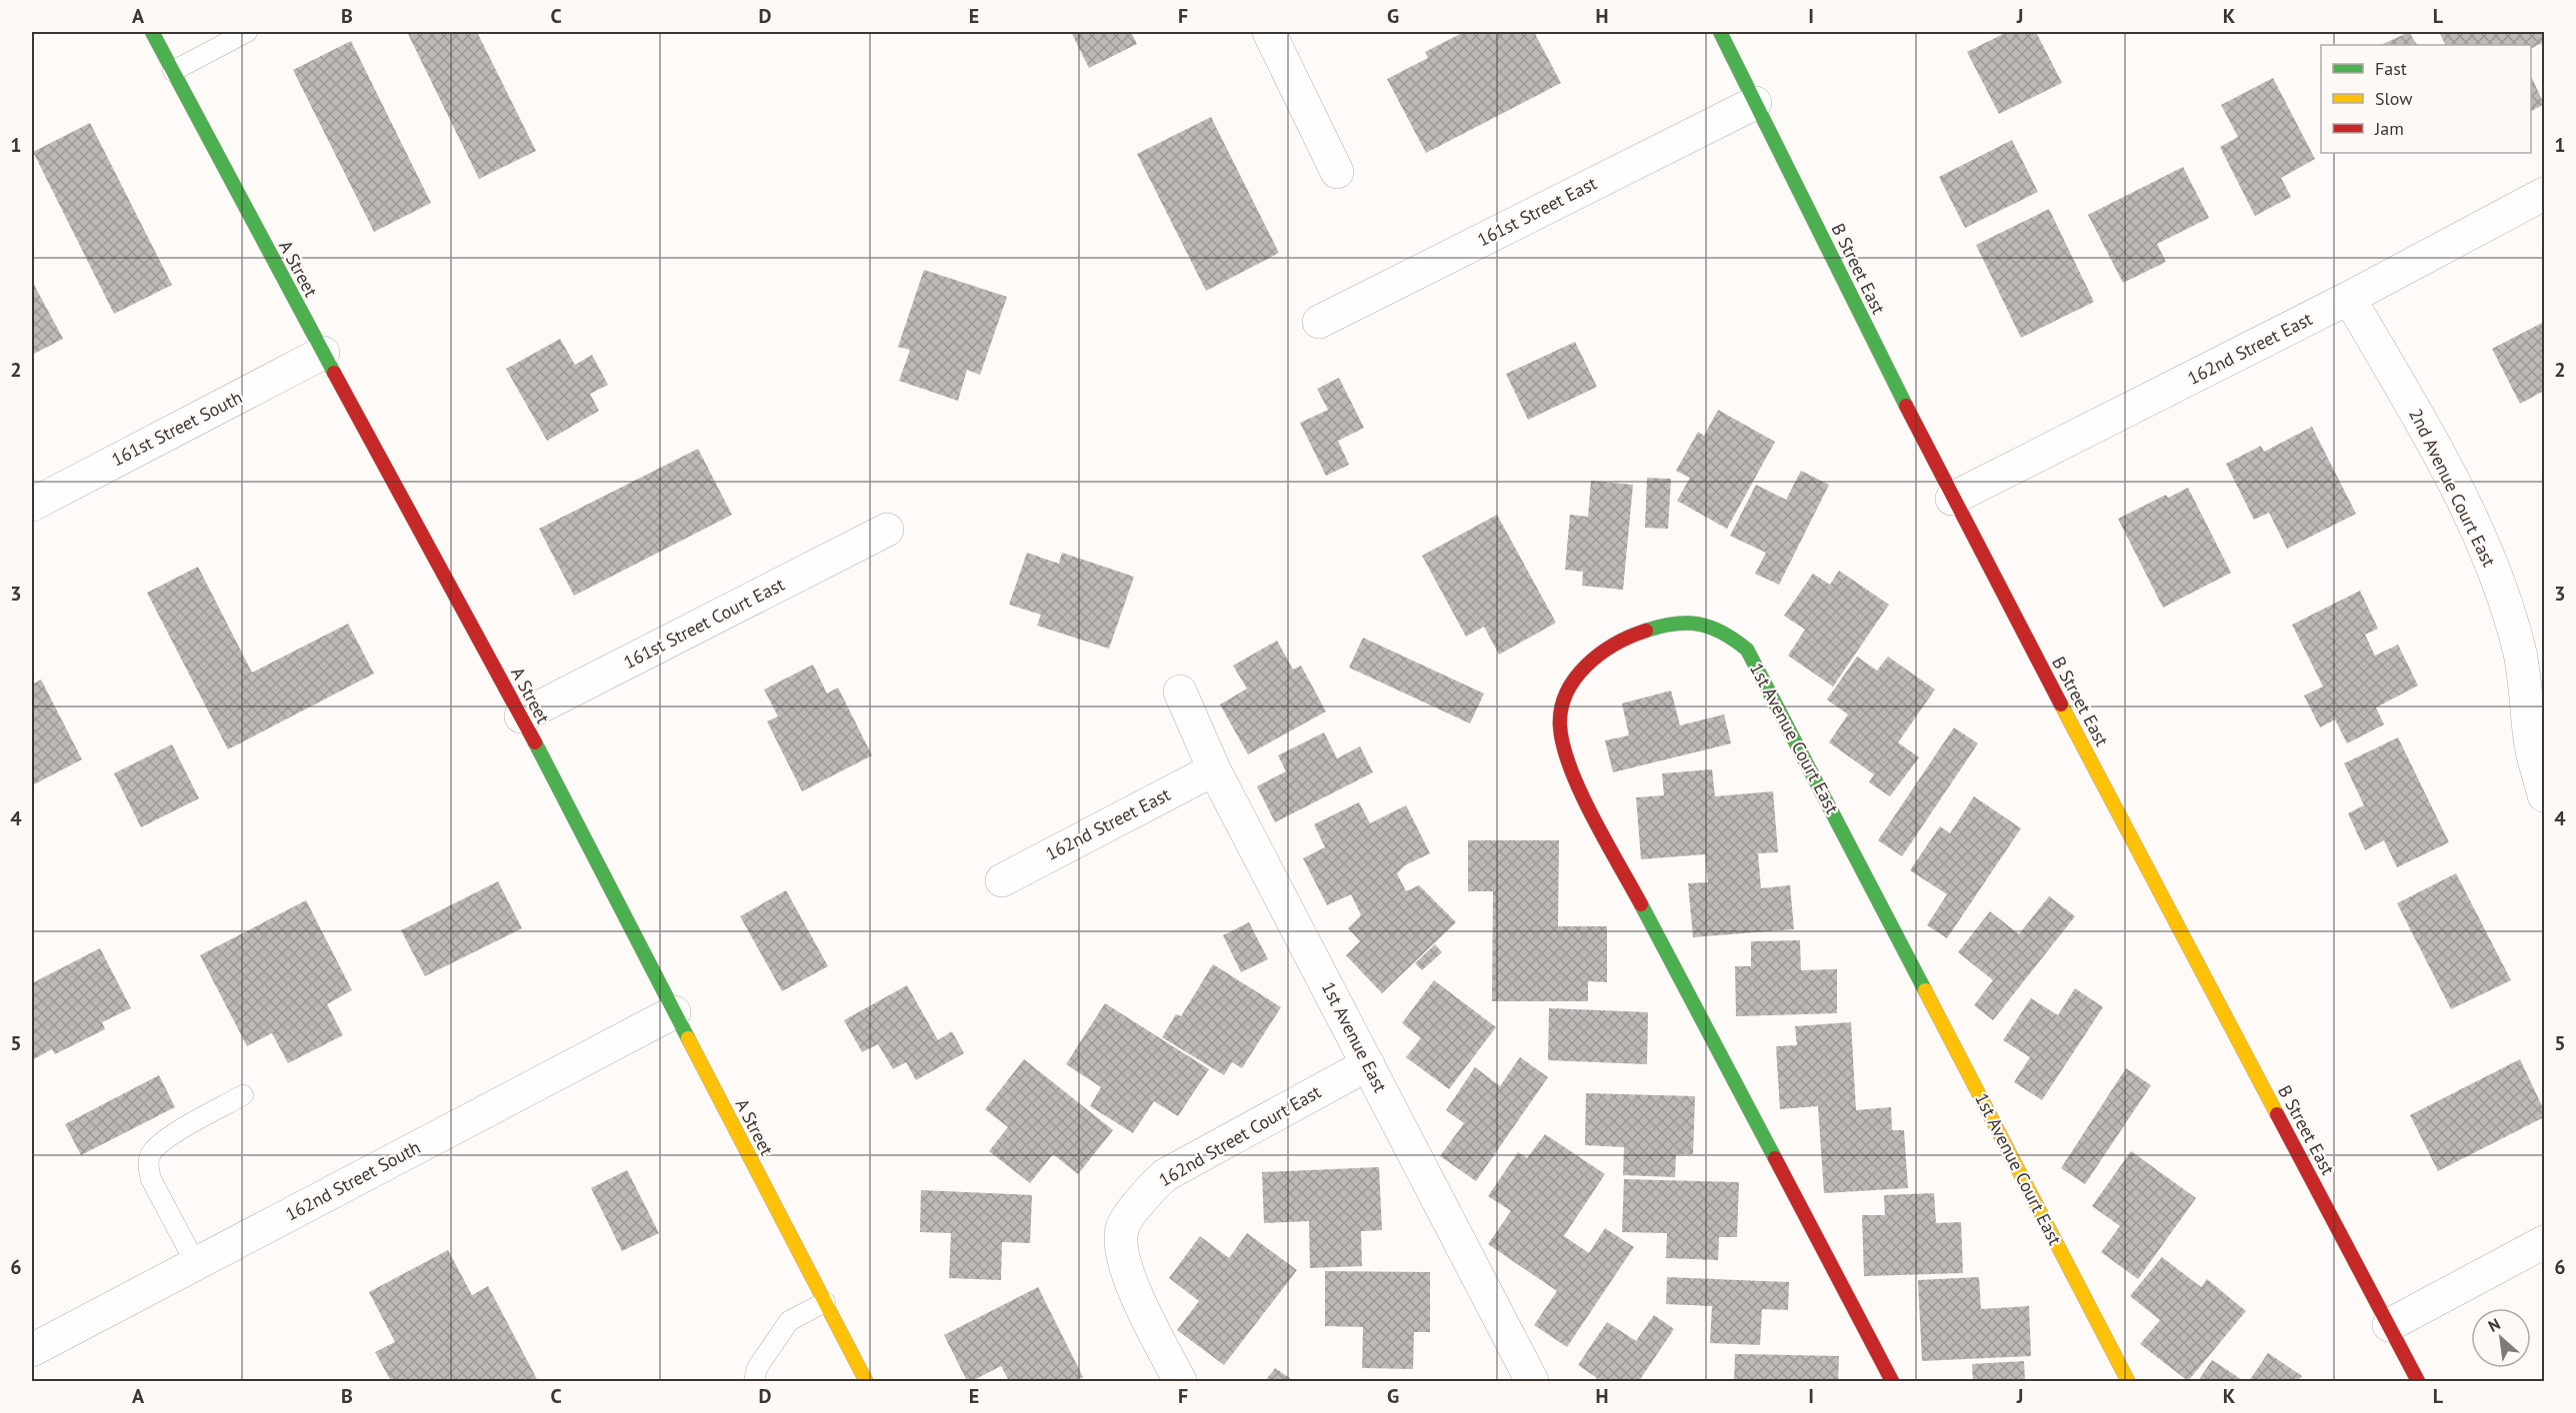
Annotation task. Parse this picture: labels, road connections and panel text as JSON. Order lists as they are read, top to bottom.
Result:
{
  "streets": {
    "street": [
      "161st Street East",
      "A Street",
      "B Street East",
      "162nd Street East",
      "161st Street South",
      "2nd Avenue Court East",
      "161st Street Court East",
      "1st Avenue Court East",
      "1st Avenue East",
      "162nd Street Court East",
      "162nd Street South"
    ]
  },
  "crossings": [
    ["161st Street East", "B Street East"],
    ["A Street", "161st Street South"],
    ["A Street", "161st Street Court East"],
    ["A Street", "162nd Street South"],
    ["B Street East", "162nd Street East"],
    ["162nd Street East", "2nd Avenue Court East"],
    ["162nd Street East", "1st Avenue East"],
    ["1st Avenue East", "162nd Street Court East"]
  ],
  "legend": ["Fast", "Slow", "Jam"],
  "north": "top left",
  "grid": {
    "columns": [
      "A",
      "B",
      "C",
      "D",
      "E",
      "F",
      "G",
      "H",
      "I",
      "J",
      "K",
      "L"
    ],
    "rows": [
      "1",
      "2",
      "3",
      "4",
      "5",
      "6"
    ]
  }
}
